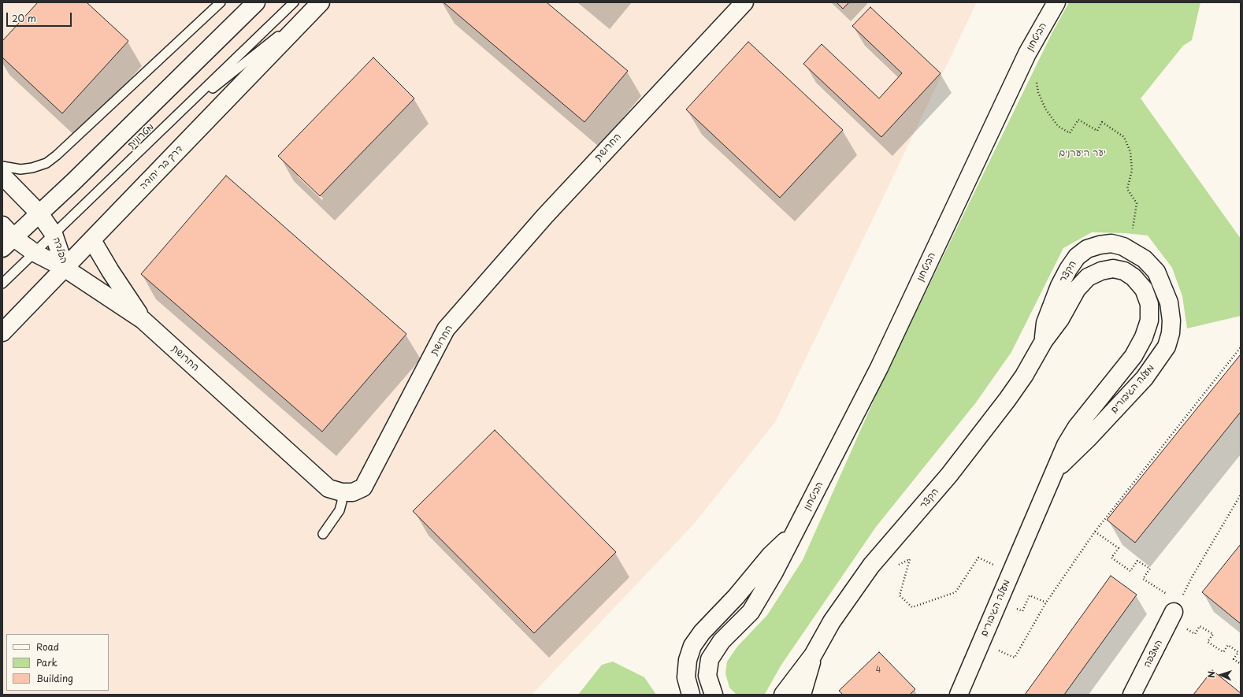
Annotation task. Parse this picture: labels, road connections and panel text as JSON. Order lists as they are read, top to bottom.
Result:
{
  "streets": {
    "street": [
      "הביטחון",
      "החרושת",
      "דרך בר יהודה",
      "הפלדה",
      "הקצר",
      "מעלה הגיבורים",
      "המצפה"
    ],
    "lane": ["מטרונית"]
  },
  "crossings": [
    ["מטרונית", "הפלדה"],
    ["החרושת", "דרך בר יהודה"],
    ["החרושת", "הפלדה"],
    ["דרך בר יהודה", "הפלדה"],
    ["הקצר", "מעלה הגיבורים"]
  ],
  "parks": ["יער היערנים"],
  "house_numbers": ["4"],
  "legend": ["Road", "Park", "Building"],
  "scale_bar": "20 m",
  "north": "left"
}
